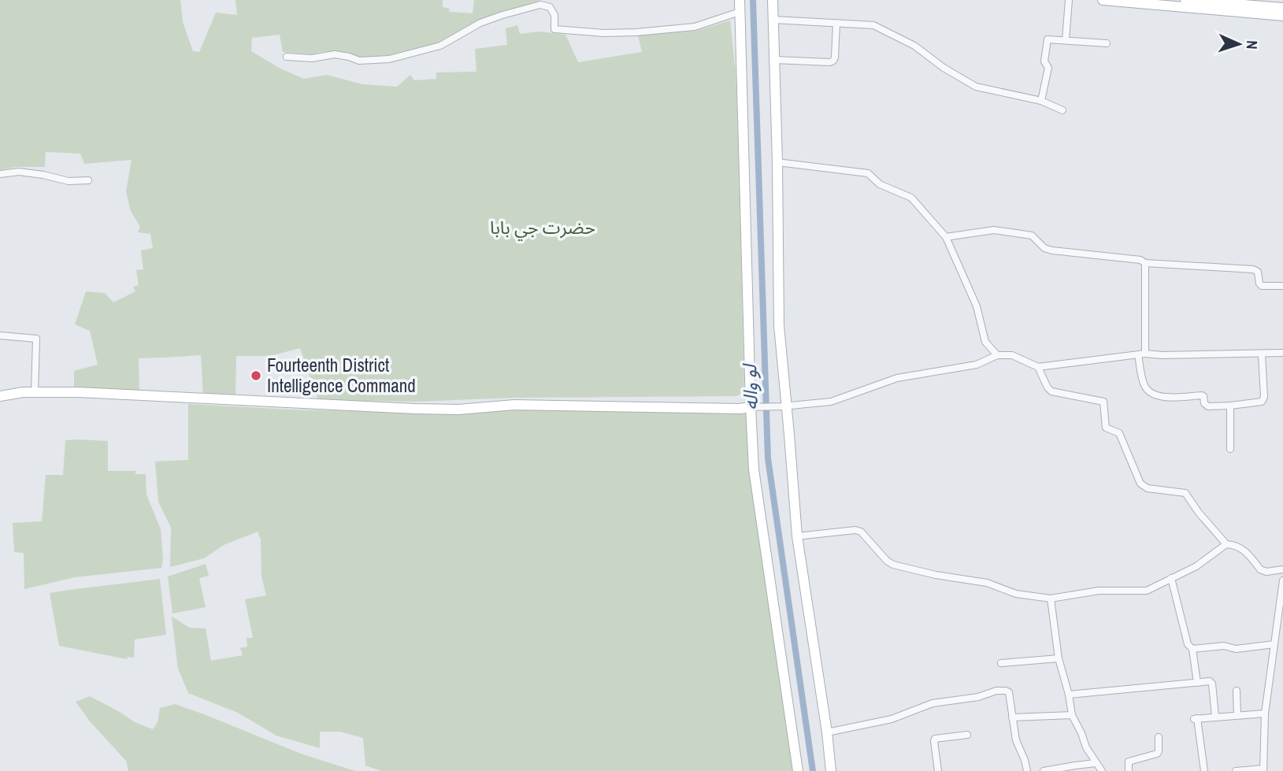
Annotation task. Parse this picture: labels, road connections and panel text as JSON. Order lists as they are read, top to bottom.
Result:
{
  "water": ["لو واله"],
  "parks": ["حضرت جي بابا"],
  "places": ["Fourteenth District Intelligence Command"],
  "north": "right"
}
